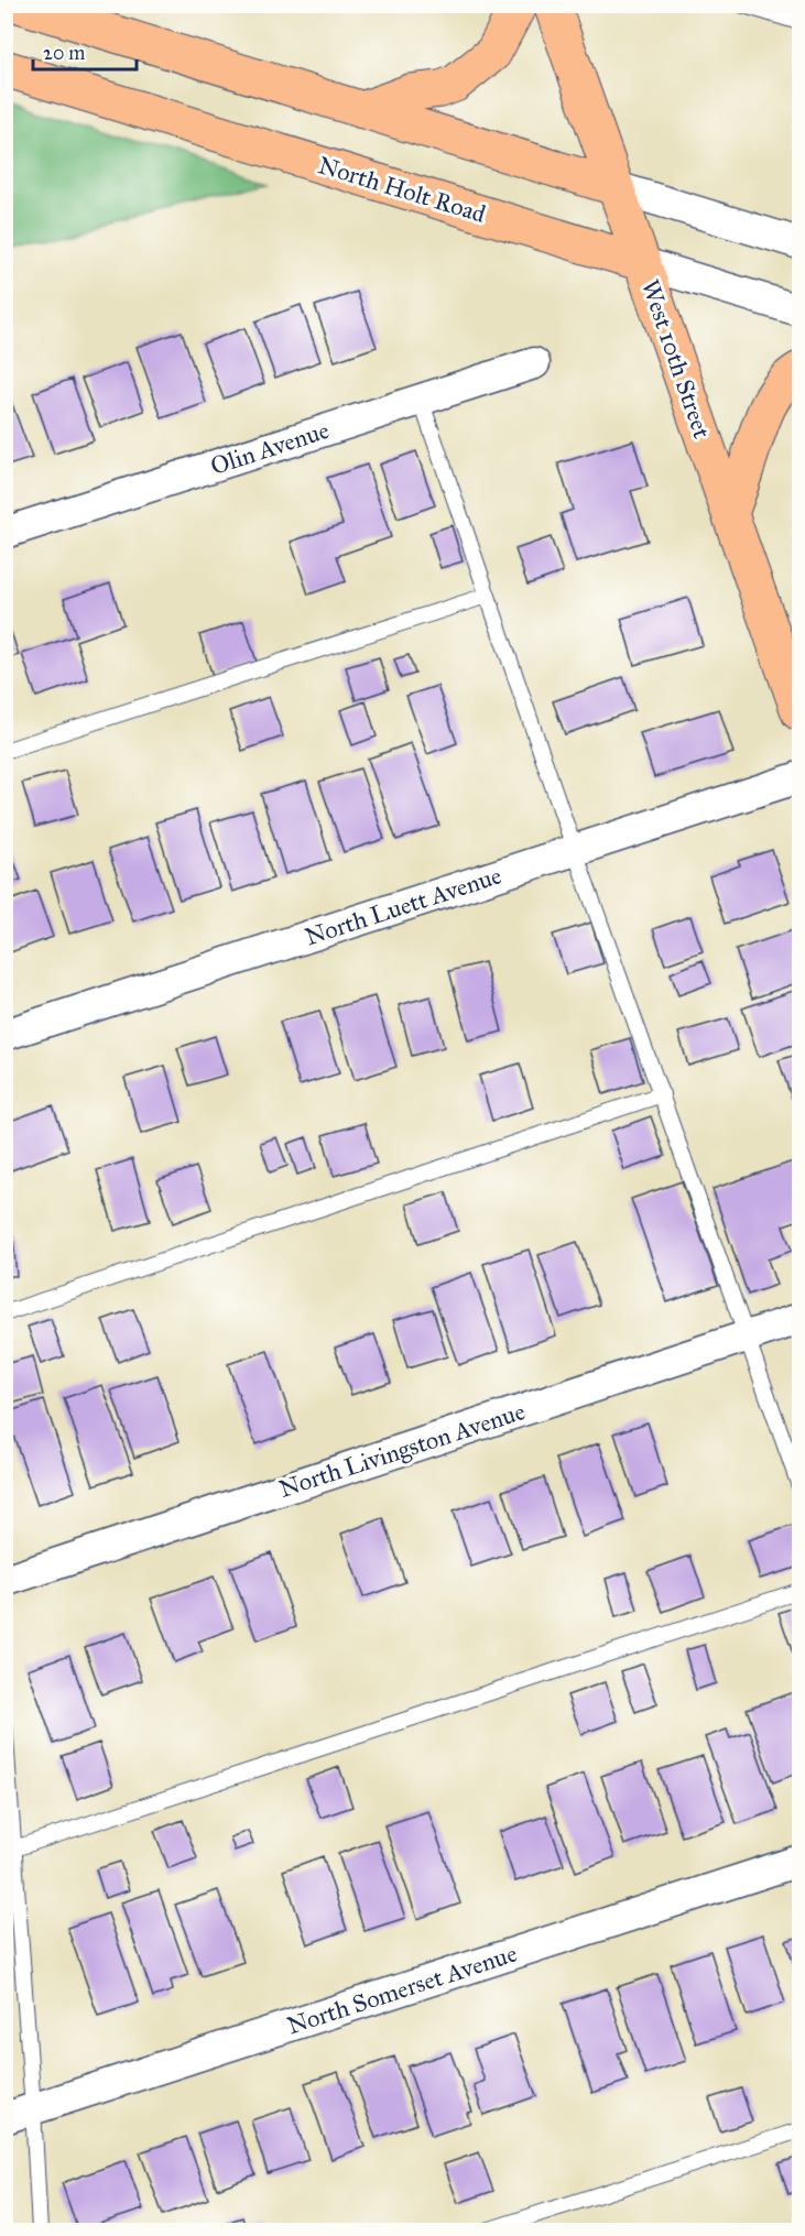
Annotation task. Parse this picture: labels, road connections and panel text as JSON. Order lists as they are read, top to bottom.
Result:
{
  "streets": {
    "main road": ["North Holt Road", "West 10th Street"],
    "street": [
      "Olin Avenue",
      "North Luett Avenue",
      "North Livingston Avenue",
      "North Somerset Avenue"
    ]
  },
  "crossings": [
    ["North Holt Road", "West 10th Street"]
  ],
  "scale_bar": "20 m"
}
